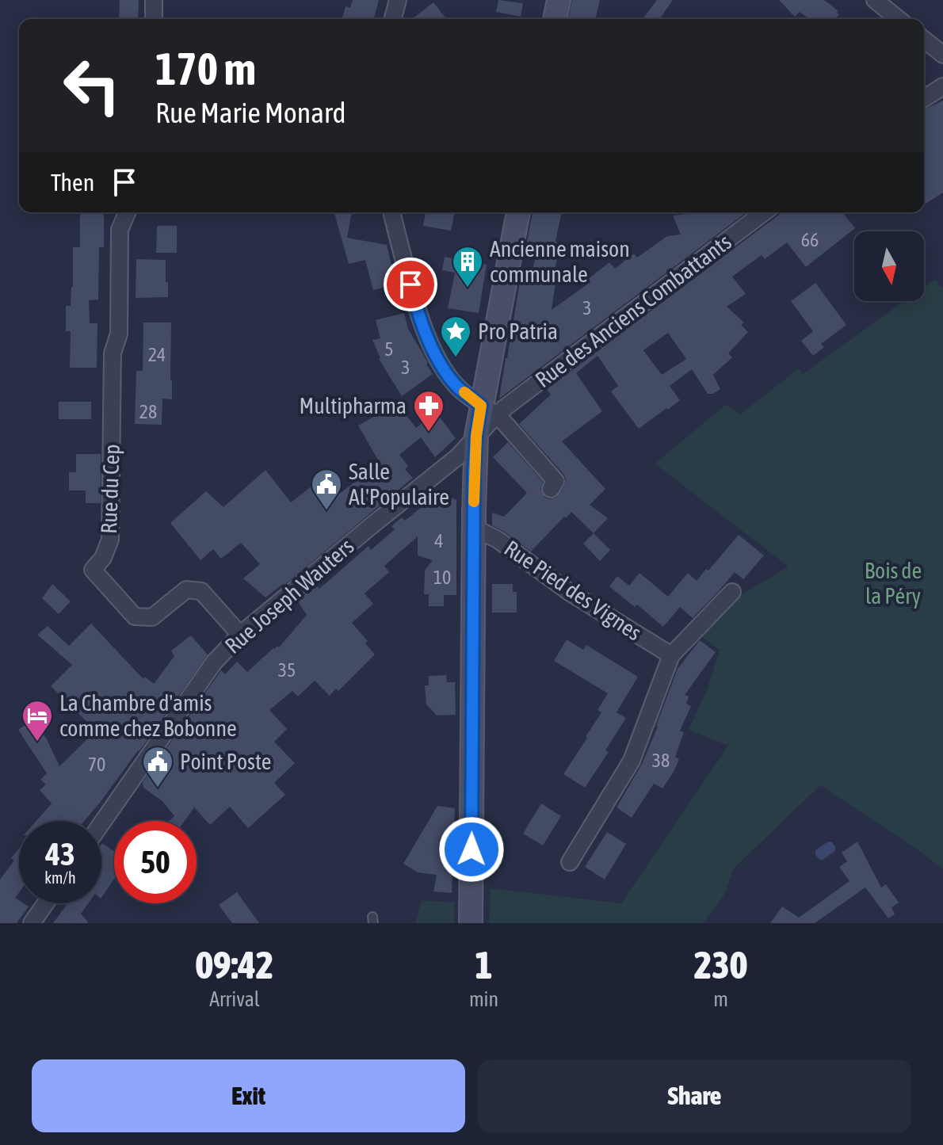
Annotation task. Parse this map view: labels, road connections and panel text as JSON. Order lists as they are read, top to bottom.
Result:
{
  "streets": {
    "street": [
      "Rue des Anciens Combattants",
      "Rue du Cep",
      "Rue Pied des Vignes",
      "Rue Joseph Wauters"
    ]
  },
  "crossings": [
    ["Rue du Cep", "Rue Joseph Wauters"]
  ],
  "parks": ["Bois de la Péry"],
  "places": {
    "building": ["Ancienne maison communale"],
    "place": ["Pro Patria"],
    "pharmacy": ["Multipharma"],
    "public building": ["Salle Al'Populaire", "Point Poste"],
    "hotel": ["La Chambre d'amis comme chez Bobonne"]
  },
  "house_numbers": [
    "66",
    "3",
    "5",
    "24",
    "3",
    "28",
    "4",
    "10",
    "35",
    "38",
    "70"
  ],
  "north": "bottom",
  "page": {
    "turn": ["170 m", "Rue Marie Monard"],
    "then": "Then",
    "speed": "43 km/h",
    "limit": "50",
    "eta": [
      "09:42",
      "Arrival",
      "1",
      "min",
      "230",
      "m"
    ],
    "buttons": ["Exit", "Share"]
  }
}
